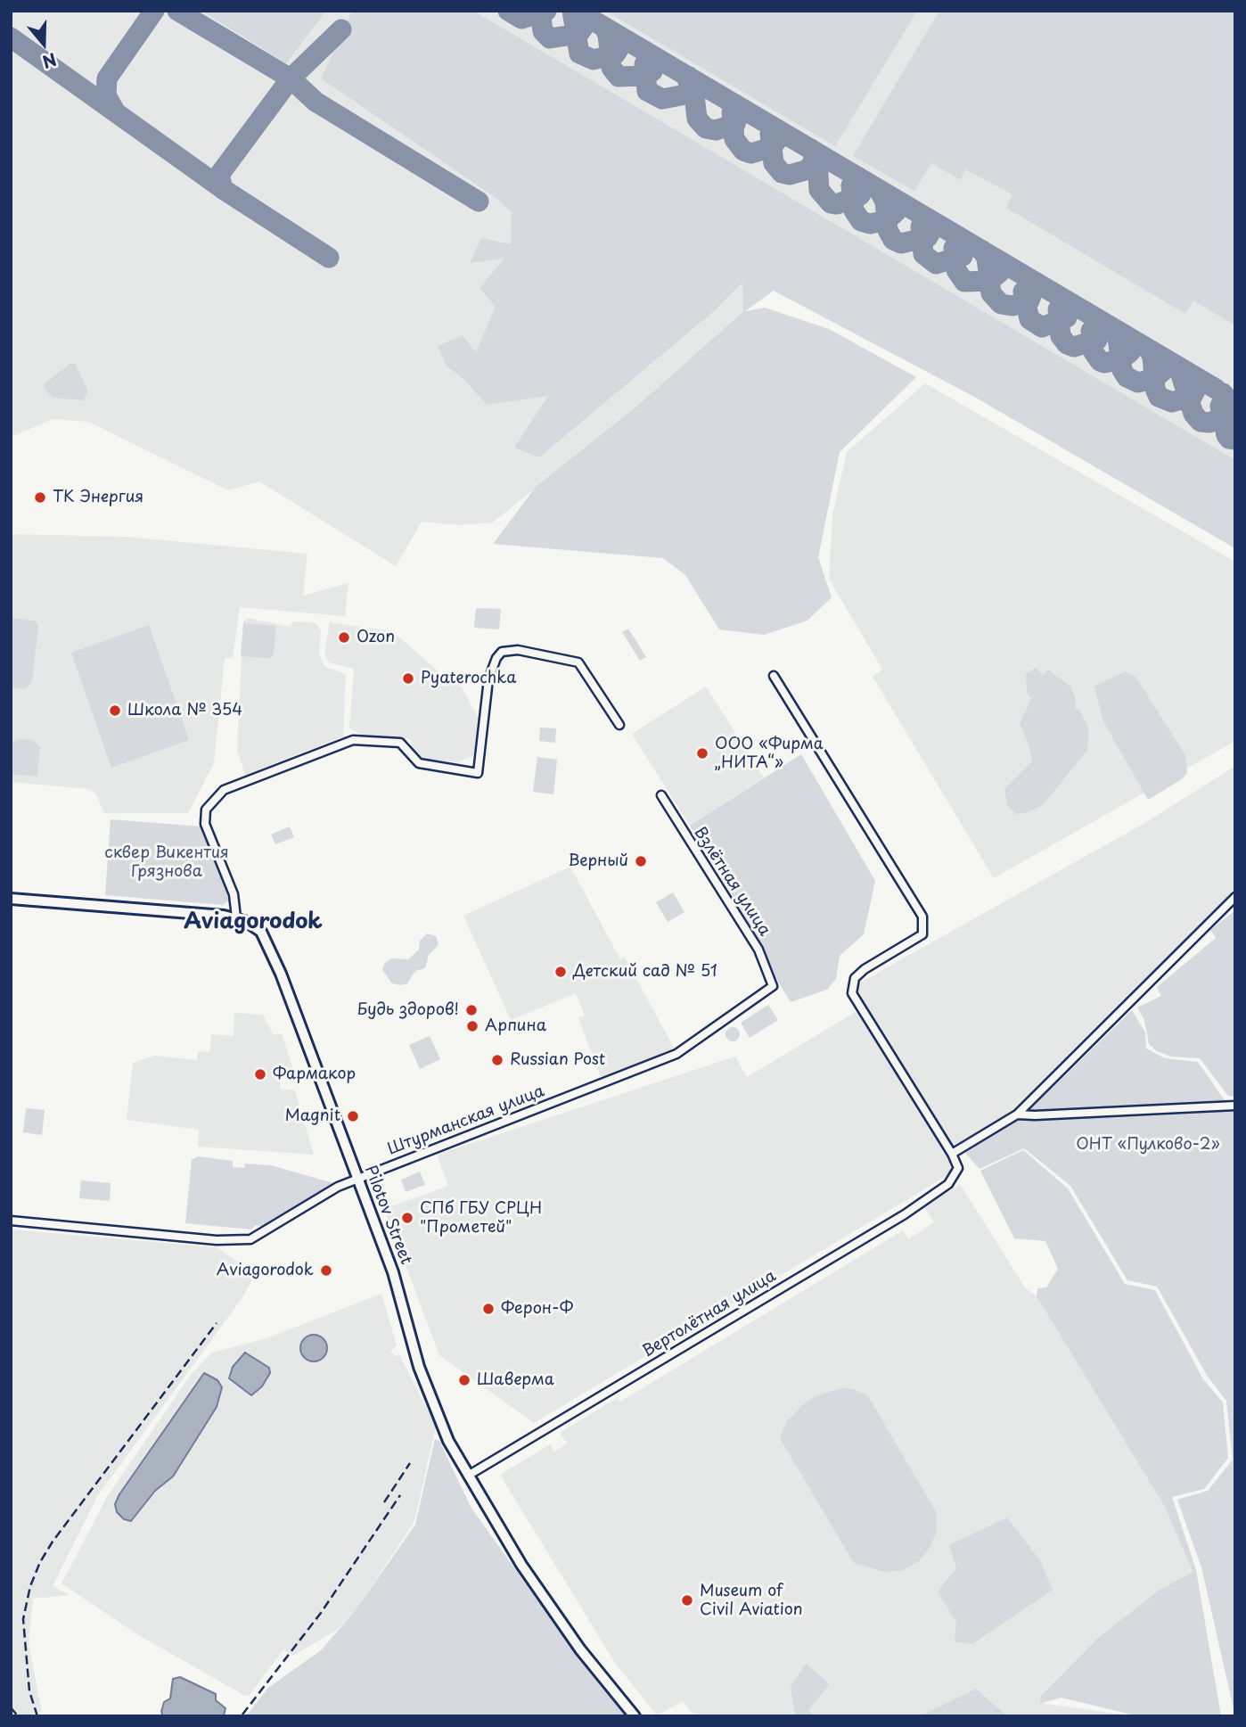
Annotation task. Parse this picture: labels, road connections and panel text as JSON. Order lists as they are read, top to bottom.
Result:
{
  "streets": {
    "street": [
      "Взлётная улица",
      "Штурманская улица",
      "Pilotov Street",
      "Вертолётная улица"
    ]
  },
  "crossings": [
    ["Взлётная улица", "Штурманская улица"],
    ["Штурманская улица", "Pilotov Street"],
    ["Pilotov Street", "Вертолётная улица"]
  ],
  "districts": ["Aviagorodok"],
  "parks": ["сквер Викентия Грязнова", "ОНТ «Пулково-2»"],
  "places": [
    "ТК Энергия",
    "Ozon",
    "Pyaterochka",
    "Школа № 354",
    "ООО «Фирма „НИТА“»",
    "Верный",
    "Детский сад № 51",
    "Будь здоров!",
    "Арпина",
    "Russian Post",
    "Фармакор",
    "Magnit",
    "СПб ГБУ СРЦН \"Прометей\"",
    "Aviagorodok",
    "Ферон-Ф",
    "Шаверма",
    "Museum of Civil Aviation"
  ],
  "north": "bottom"
}
